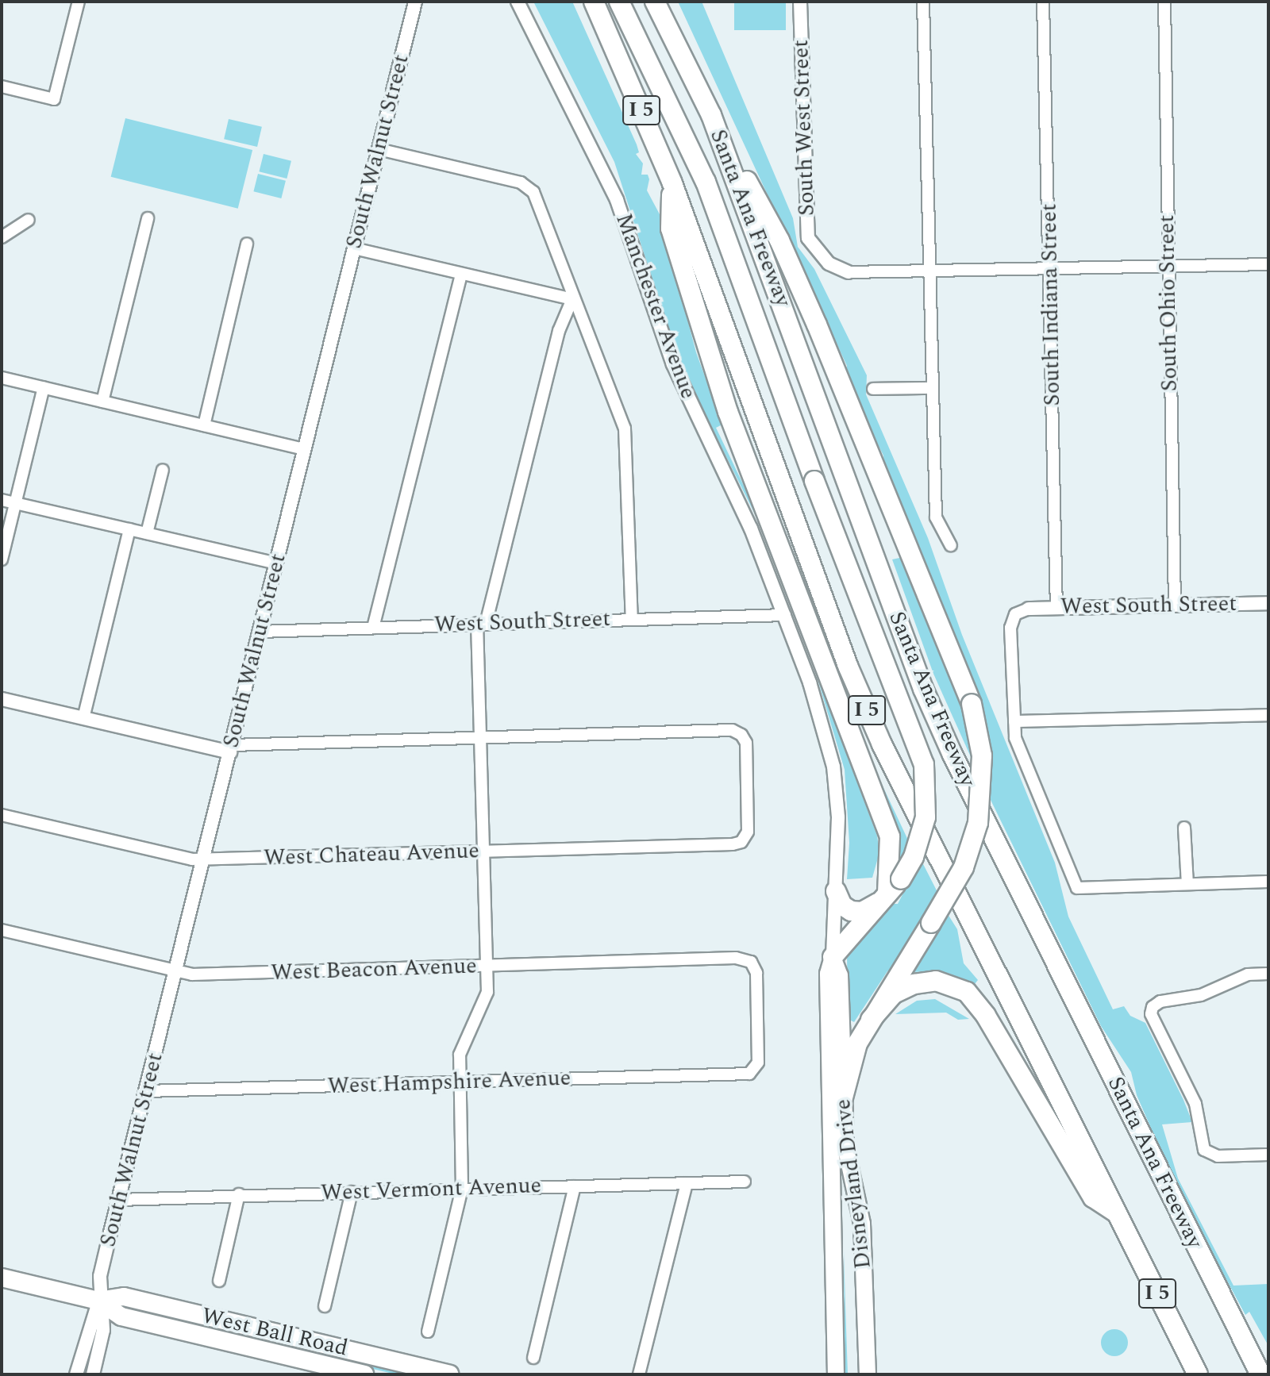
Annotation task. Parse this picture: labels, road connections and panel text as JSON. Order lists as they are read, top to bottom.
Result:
{
  "streets": {
    "highway": ["I 5", "Santa Ana Freeway"],
    "main road": ["Disneyland Drive", "West Ball Road"],
    "street": [
      "South West Street",
      "South Walnut Street",
      "South Ohio Street",
      "South Indiana Street",
      "Manchester Avenue",
      "West South Street",
      "West Chateau Avenue",
      "West Beacon Avenue",
      "West Hampshire Avenue",
      "West Vermont Avenue"
    ]
  },
  "crossings": [
    ["South Walnut Street", "West South Street"],
    ["South Walnut Street", "West Chateau Avenue"],
    ["South Walnut Street", "West Beacon Avenue"],
    ["South Walnut Street", "West Hampshire Avenue"],
    ["South Walnut Street", "West Vermont Avenue"],
    ["South Walnut Street", "West Ball Road"],
    ["South Ohio Street", "West South Street"],
    ["South Indiana Street", "West South Street"],
    ["Manchester Avenue", "West South Street"],
    ["Manchester Avenue", "Disneyland Drive"],
    ["West South Street", "Disneyland Drive"],
    ["West Beacon Avenue", "West Hampshire Avenue"]
  ]
}
